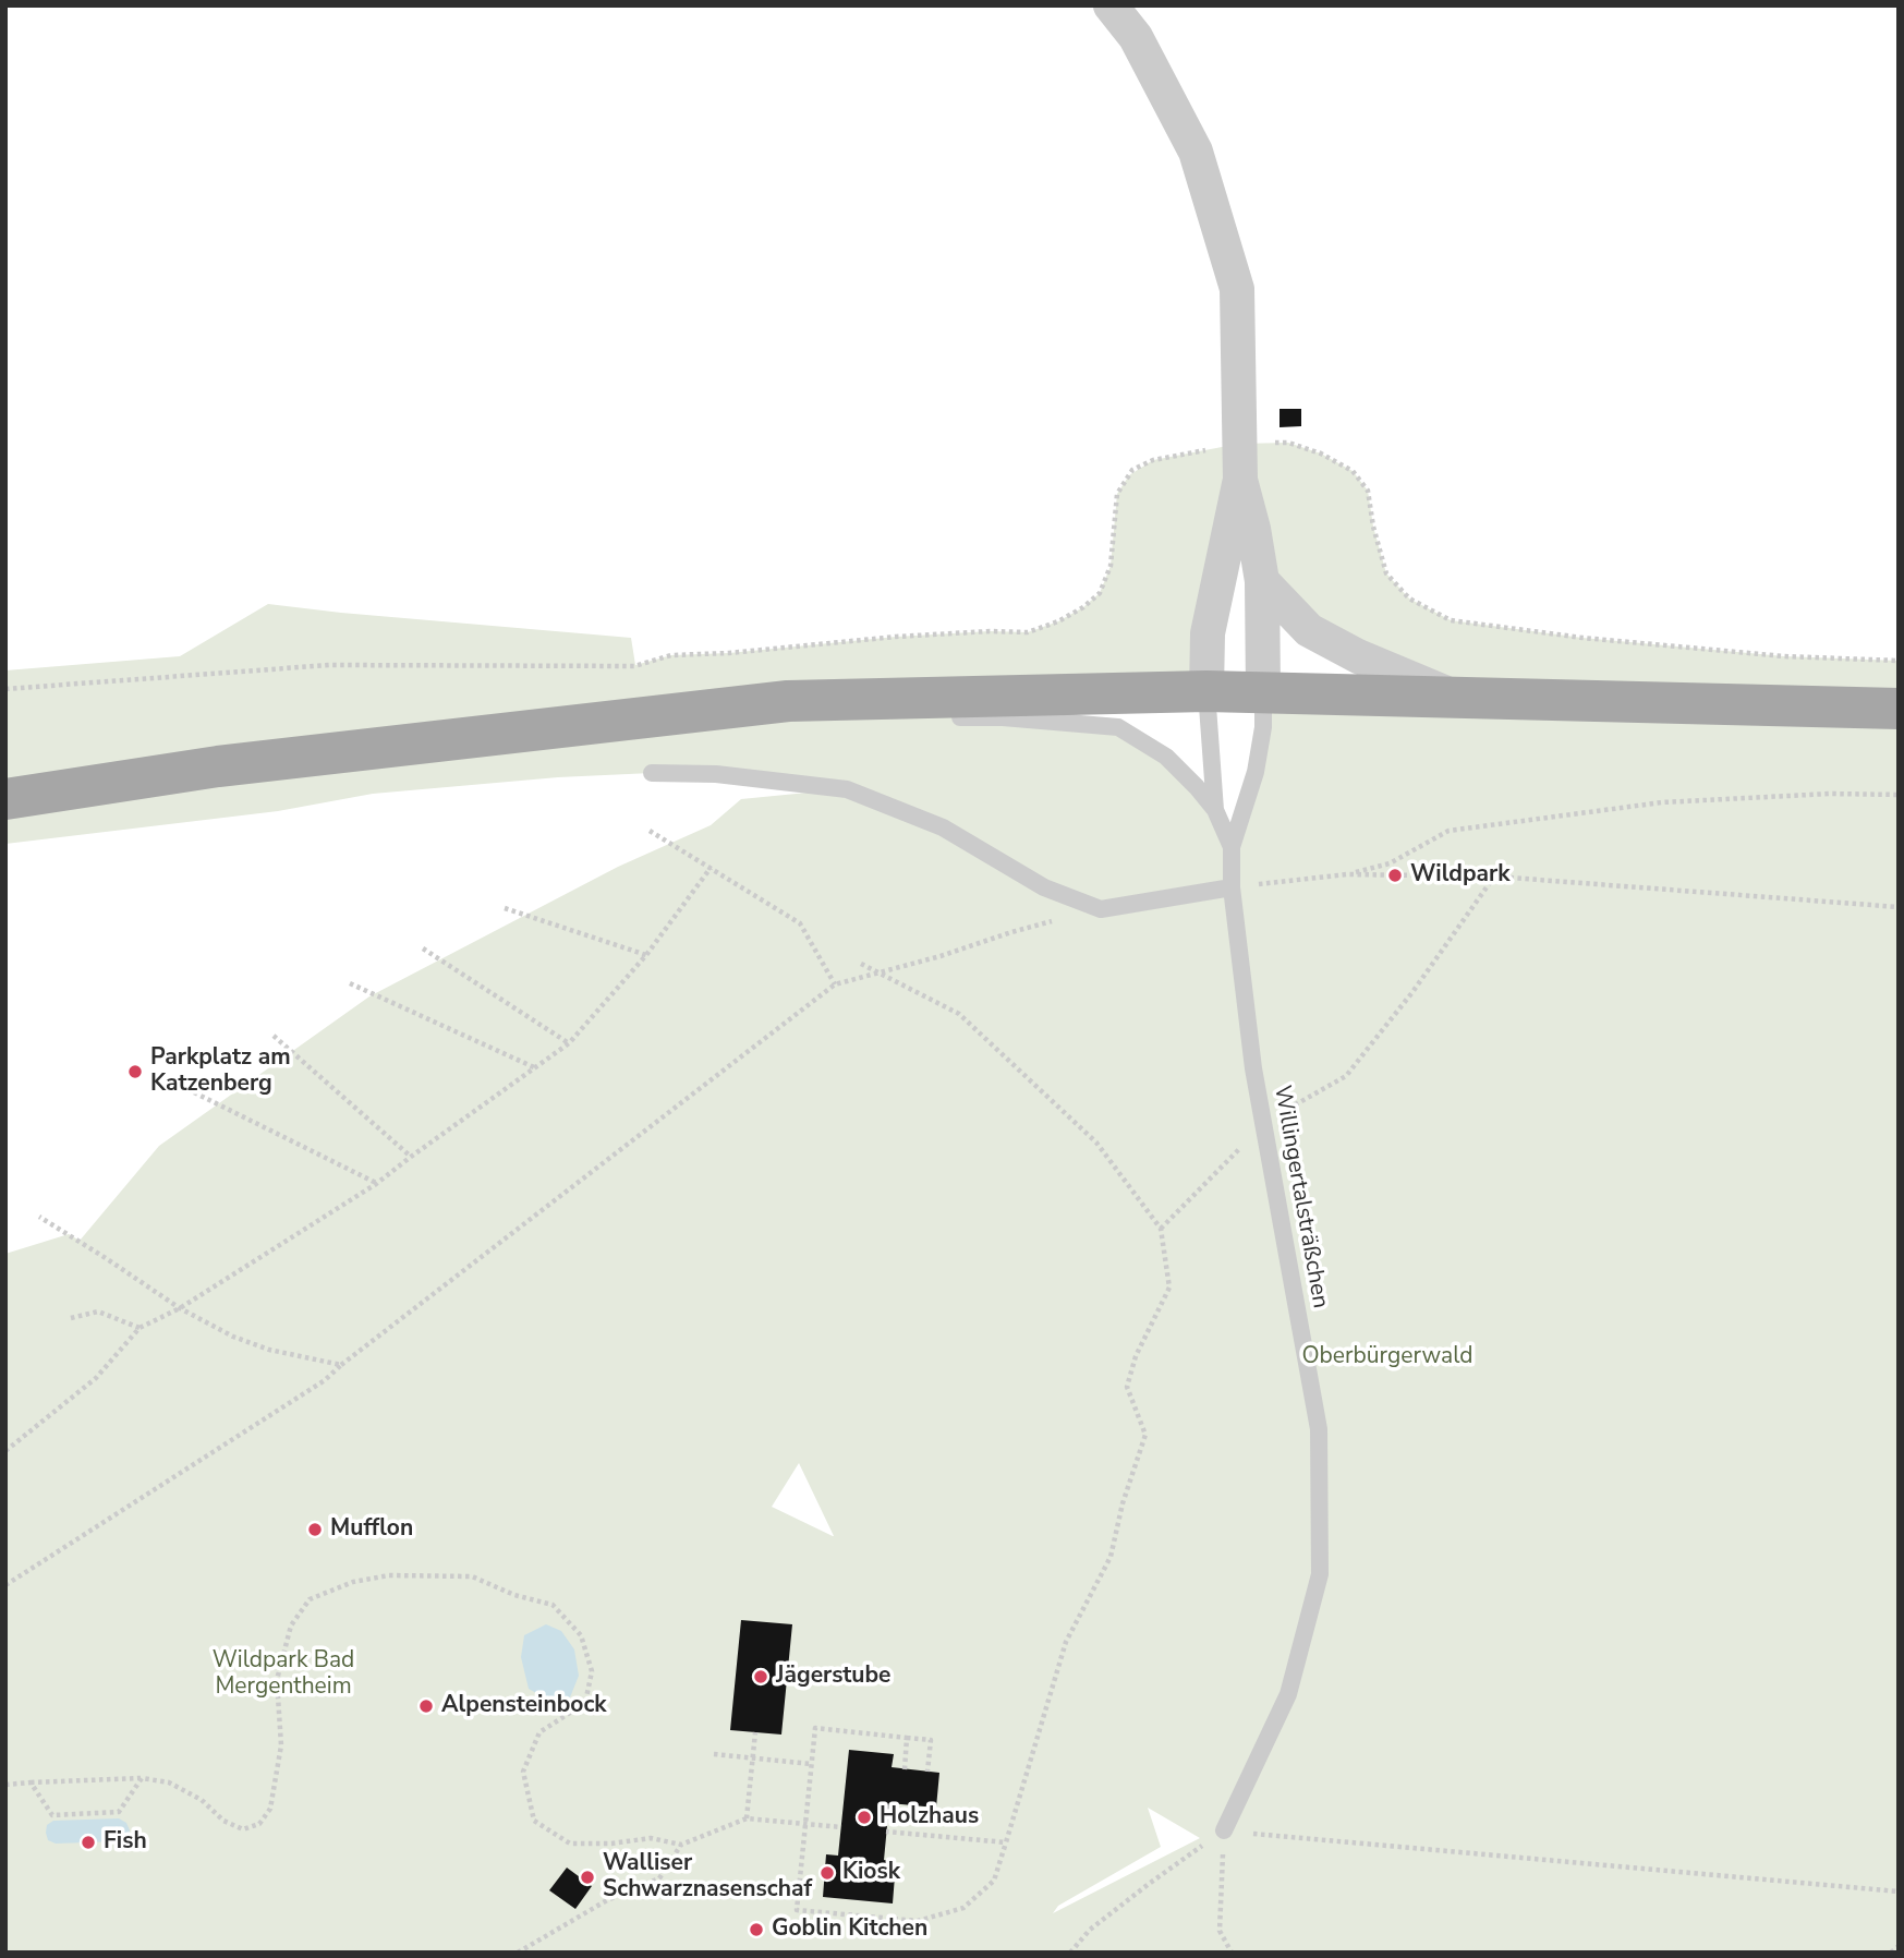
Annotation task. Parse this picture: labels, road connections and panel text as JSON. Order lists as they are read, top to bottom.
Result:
{
  "streets": {
    "lane": ["Willingertalsträßchen"]
  },
  "parks": ["Oberbürgerwald", "Wildpark Bad Mergentheim"],
  "places": [
    "Wildpark",
    "Parkplatz am Katzenberg",
    "Mufflon",
    "Jägerstube",
    "Alpensteinbock",
    "Holzhaus",
    "Fish",
    "Kiosk",
    "Walliser Schwarznasenschaf",
    "Goblin Kitchen"
  ]
}
